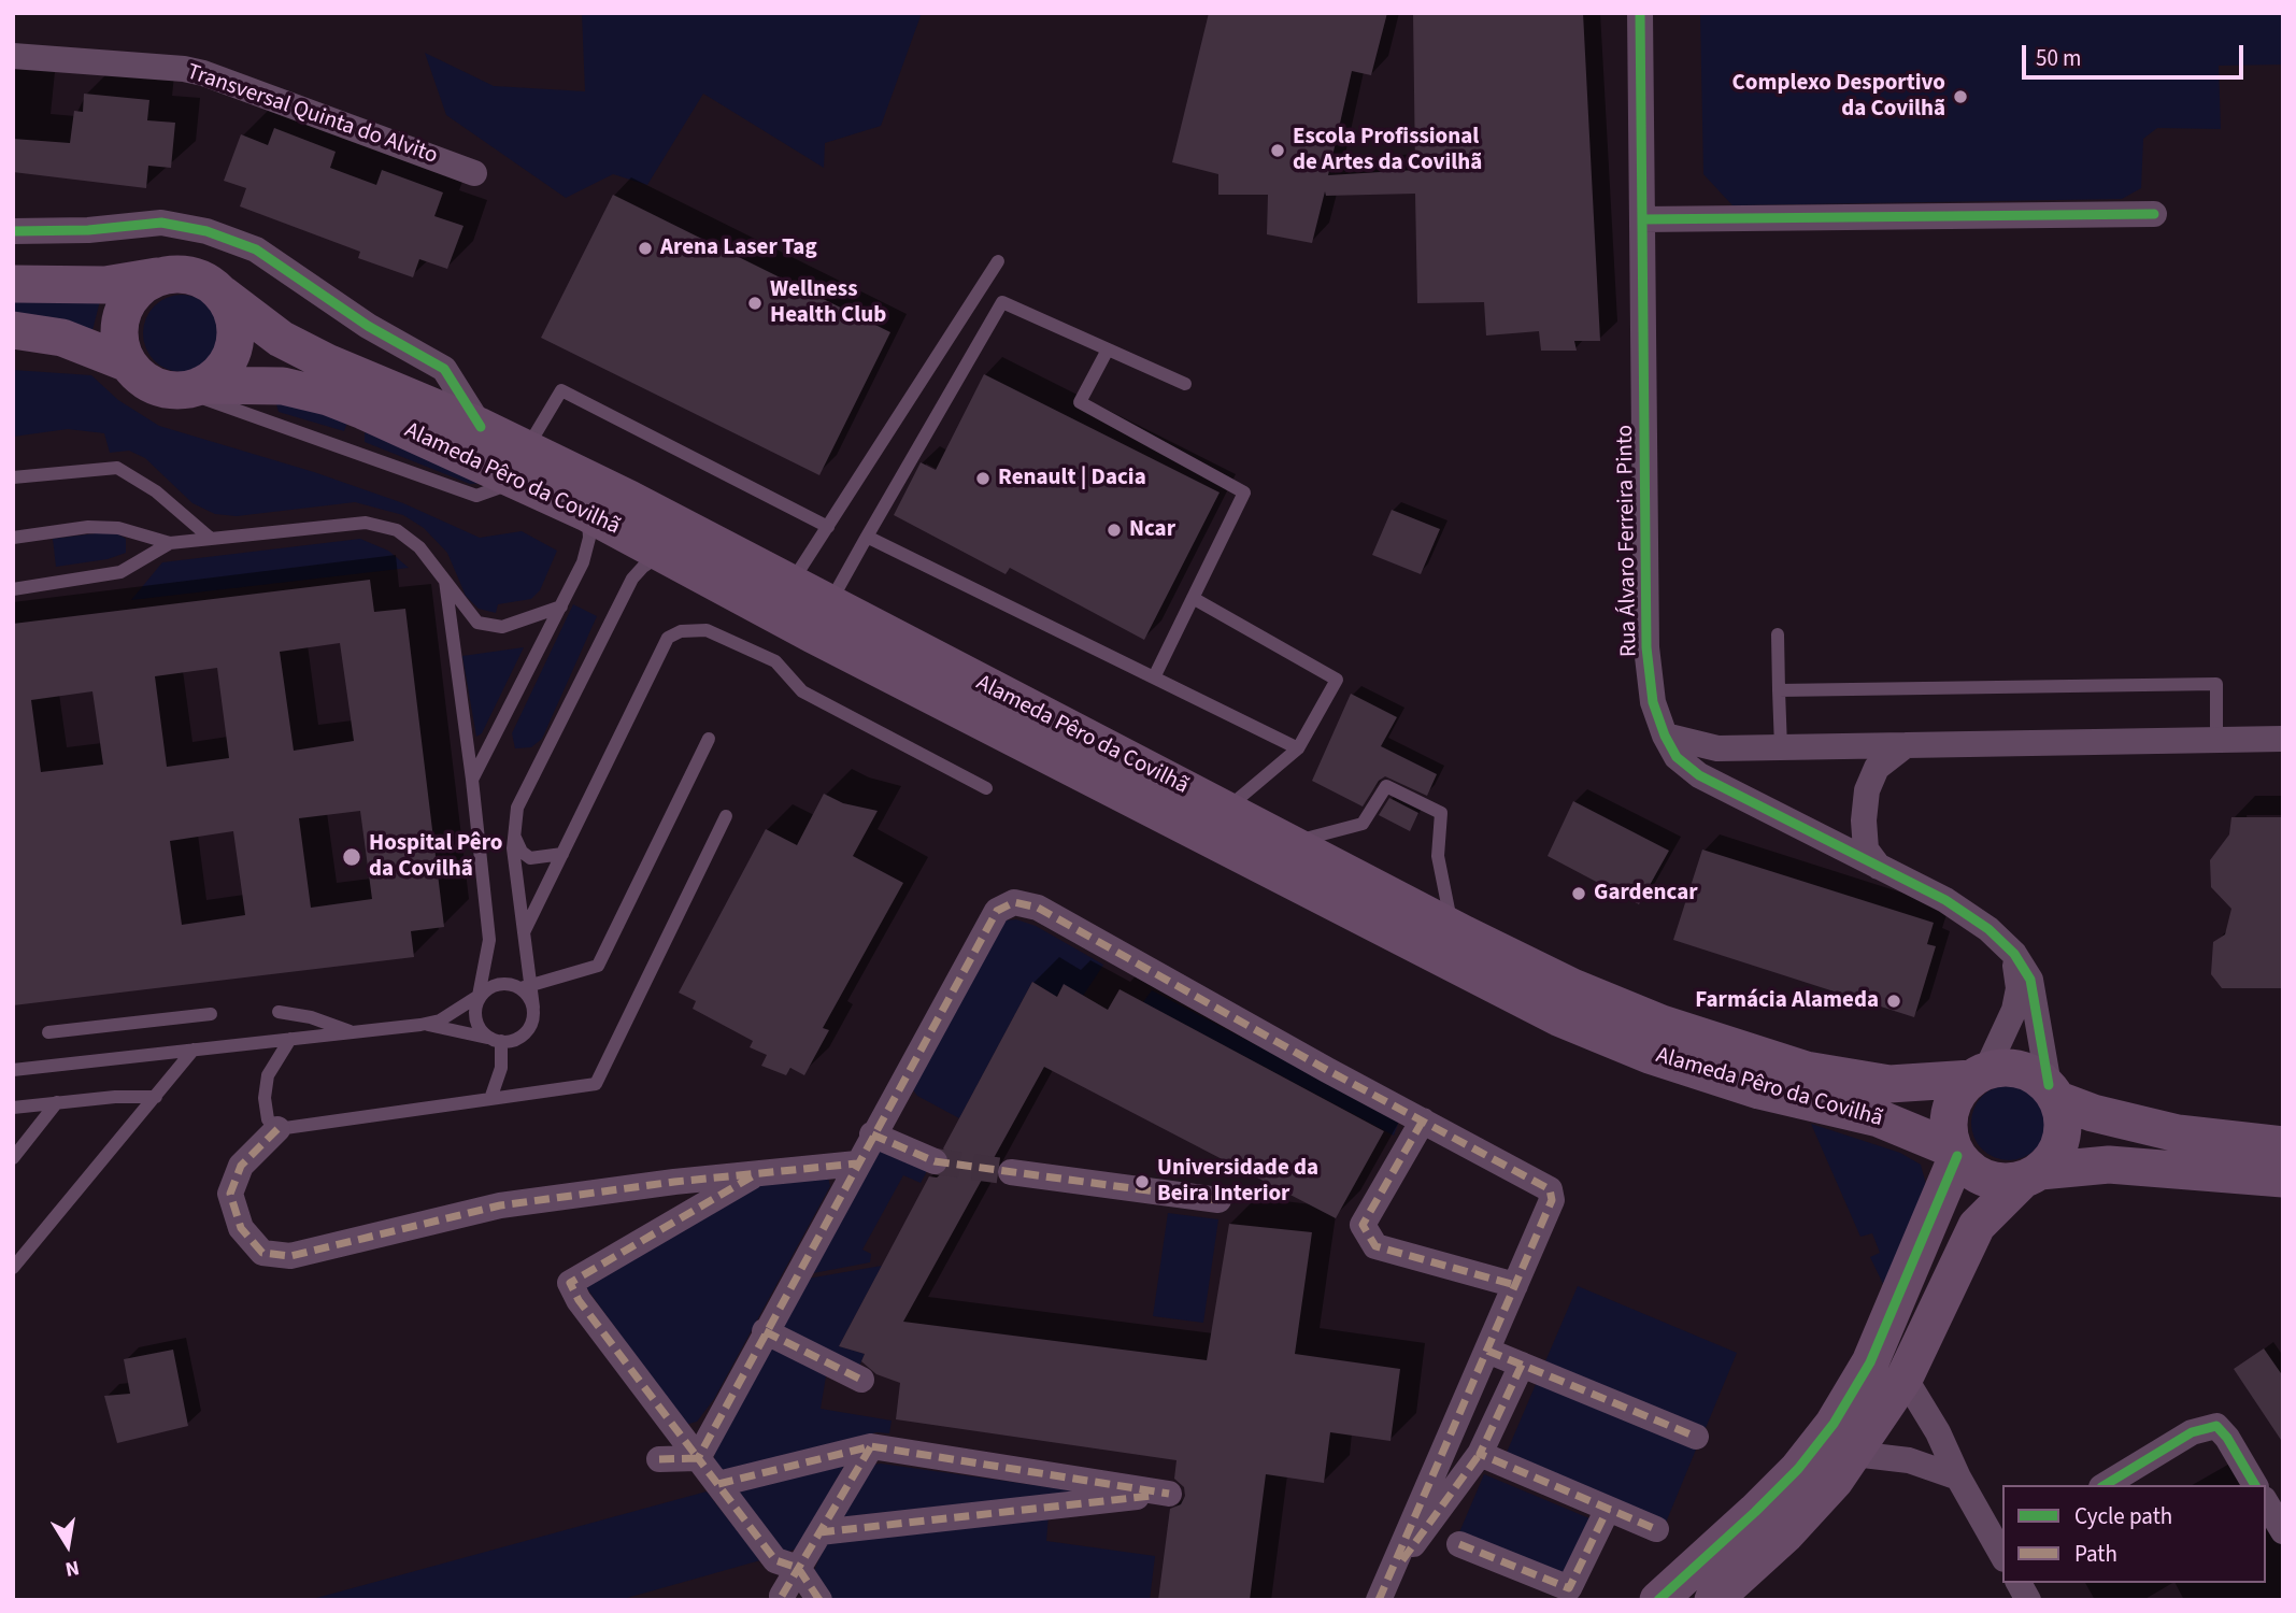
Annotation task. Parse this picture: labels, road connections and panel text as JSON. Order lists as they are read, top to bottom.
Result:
{
  "streets": {
    "main road": ["Alameda Pêro da Covilhã"],
    "street": ["Transversal Quinta do Alvito", "Rua Álvaro Ferreira Pinto"]
  },
  "crossings": [
    ["Alameda Pêro da Covilhã", "Rua Álvaro Ferreira Pinto"]
  ],
  "places": [
    "Complexo Desportivo da Covilhã",
    "Escola Profissional de Artes da Covilhã",
    "Arena Laser Tag",
    "Wellness Health Club",
    "Renault | Dacia",
    "Ncar",
    "Hospital Pêro da Covilhã",
    "Gardencar",
    "Farmácia Alameda",
    "Universidade da Beira Interior"
  ],
  "legend": ["Cycle path", "Path"],
  "scale_bar": "50 m",
  "north": "bottom"
}
